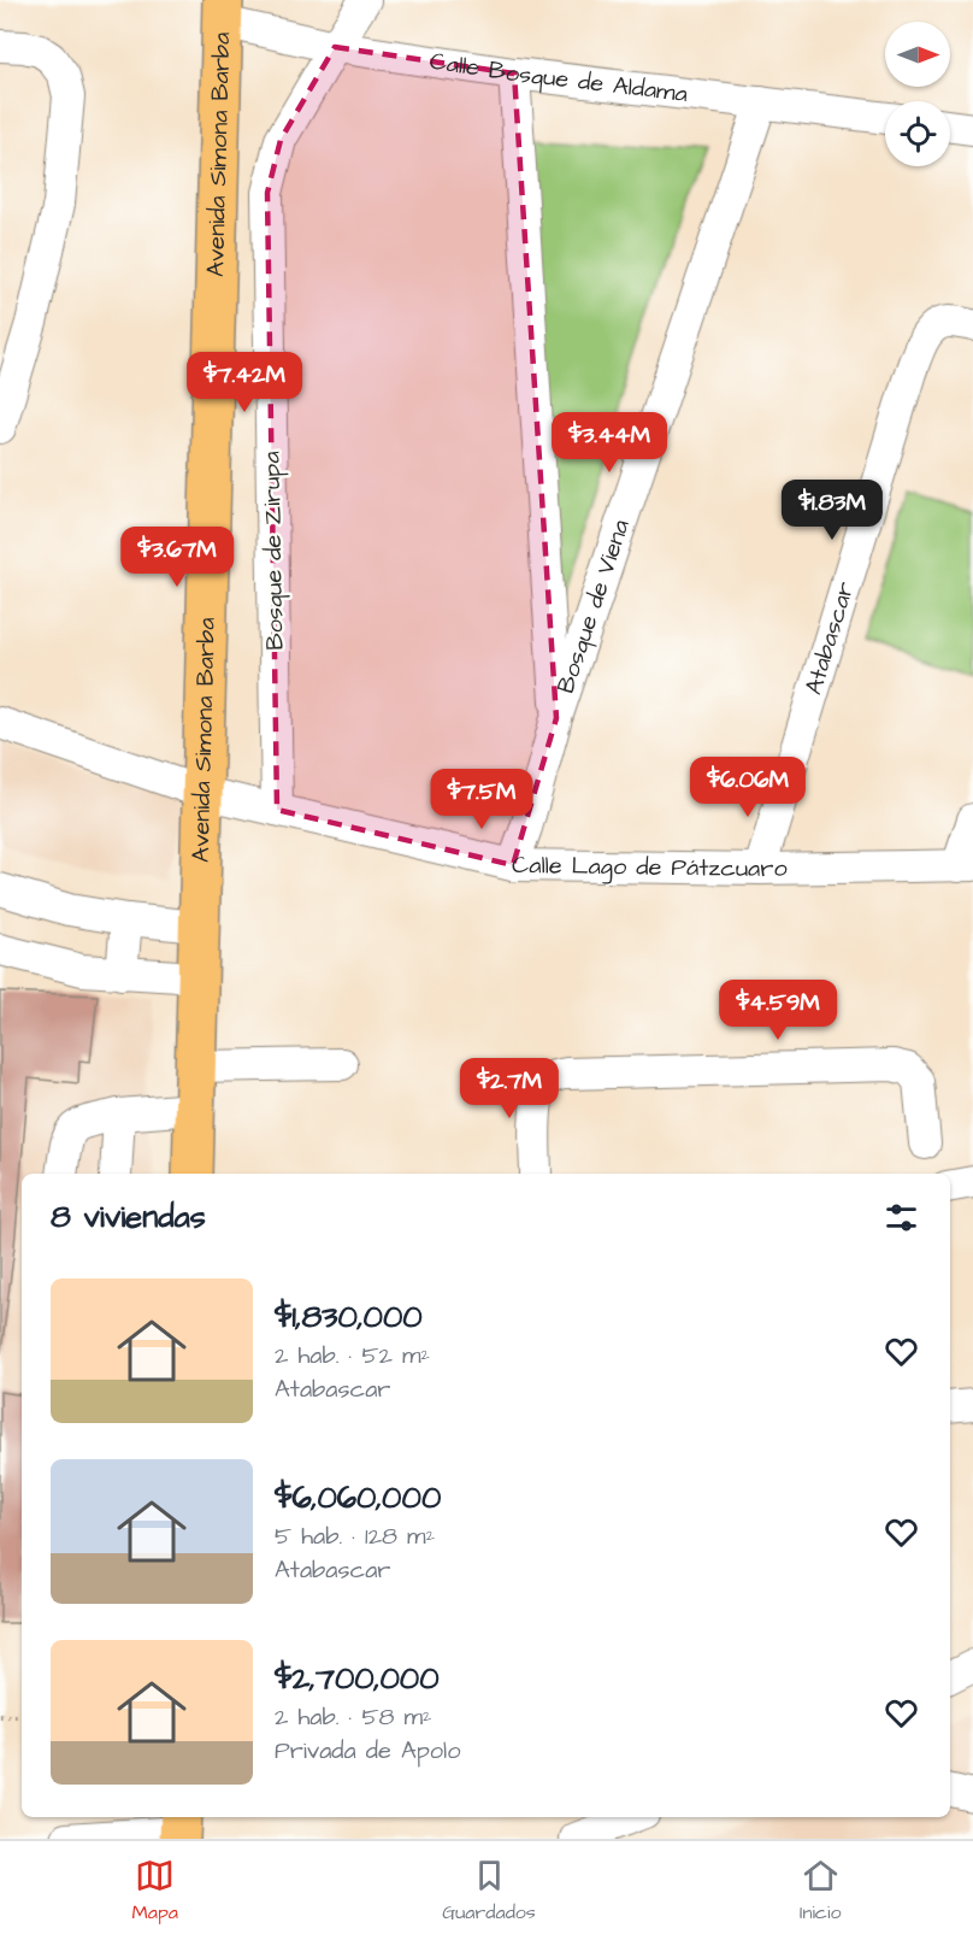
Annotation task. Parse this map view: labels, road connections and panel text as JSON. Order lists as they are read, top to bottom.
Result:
{
  "streets": {
    "main road": ["Avenida Simona Barba"],
    "street": [
      "Calle Bosque de Aldama",
      "Bosque de Zirupa",
      "Bosque de Viena",
      "Atabascar",
      "Calle Lago de Pátzcuaro"
    ]
  },
  "crossings": [
    ["Calle Bosque de Aldama", "Avenida Simona Barba"],
    ["Calle Bosque de Aldama", "Bosque de Zirupa"],
    ["Calle Bosque de Aldama", "Bosque de Viena"],
    ["Avenida Simona Barba", "Calle Lago de Pátzcuaro"],
    ["Bosque de Zirupa", "Calle Lago de Pátzcuaro"],
    ["Bosque de Viena", "Calle Lago de Pátzcuaro"],
    ["Atabascar", "Calle Lago de Pátzcuaro"]
  ],
  "north": "right",
  "page": {
    "price": [
      "$7.42M",
      "$3.44M",
      "$1.83M",
      "$3.67M",
      "$6.06M",
      "$7.5M",
      "$4.59M",
      "$2.7M"
    ],
    "heading": "8 viviendas",
    "list": [
      {
        "name": "$1,830,000",
        "note": "2 hab. · 52 m² · Atabascar"
      },
      {
        "name": "$6,060,000",
        "note": "5 hab. · 128 m² · Atabascar"
      },
      {
        "name": "$2,700,000",
        "note": "2 hab. · 58 m² · Privada de Apolo"
      }
    ],
    "tabs": ["Mapa", "Guardados", "Inicio"]
  }
}
